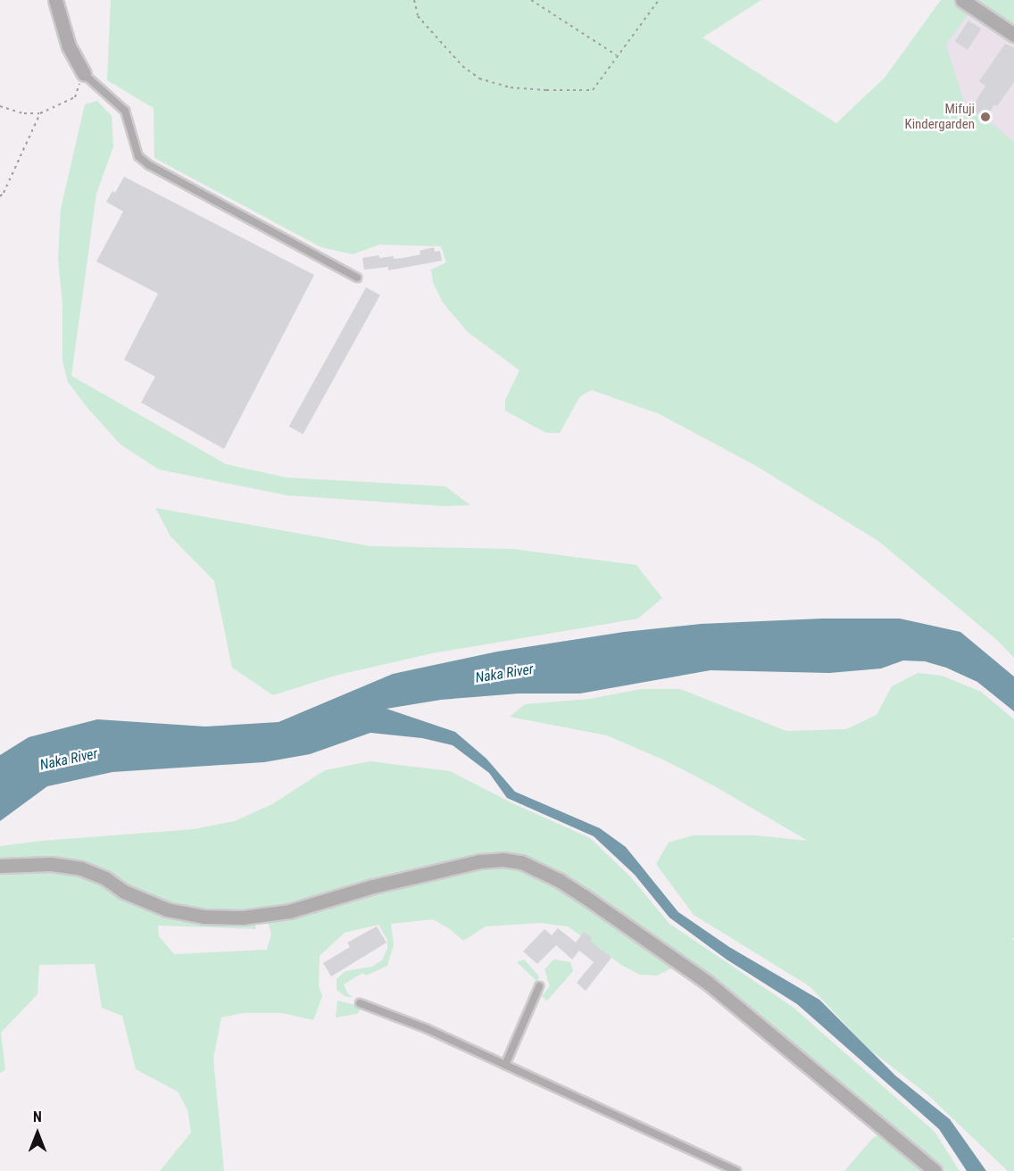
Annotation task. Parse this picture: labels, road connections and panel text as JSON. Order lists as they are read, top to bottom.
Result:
{
  "water": ["Naka River"],
  "places": ["Mifuji Kindergarden"],
  "north": "top"
}
